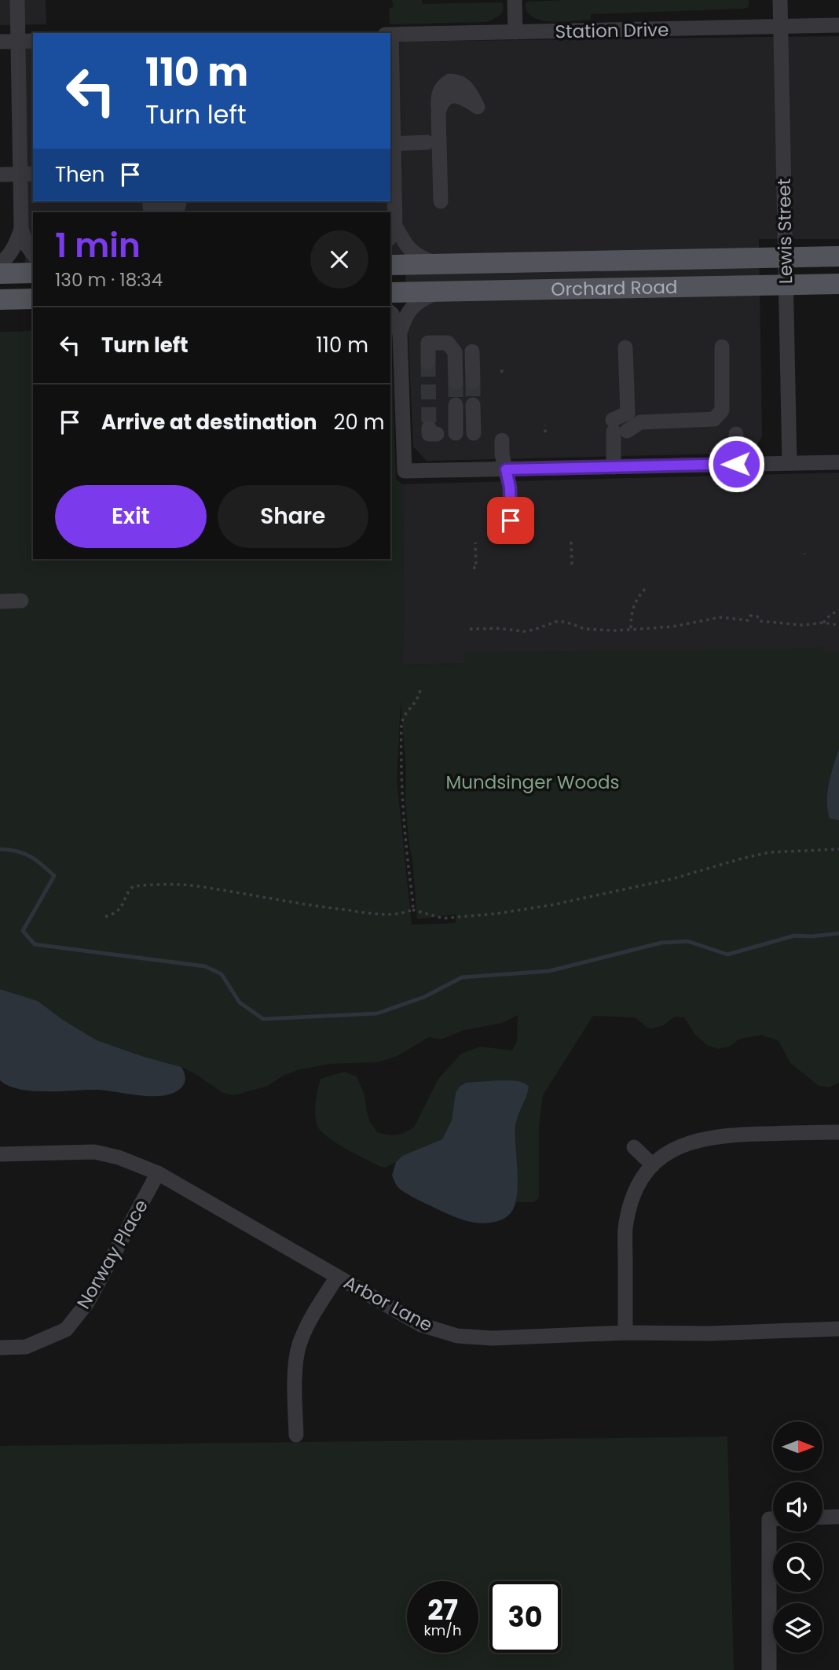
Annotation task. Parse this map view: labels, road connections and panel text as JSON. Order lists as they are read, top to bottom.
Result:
{
  "streets": {
    "main road": ["Orchard Road"],
    "street": [
      "Station Drive",
      "Lewis Street",
      "Norway Place",
      "Arbor Lane"
    ]
  },
  "crossings": [
    ["Station Drive", "Lewis Street"],
    ["Lewis Street", "Orchard Road"],
    ["Norway Place", "Arbor Lane"]
  ],
  "parks": ["Mundsinger Woods"],
  "north": "right",
  "page": {
    "turn": ["110 m", "Turn left"],
    "then": "Then",
    "heading": ["1 min", "130 m · 18:34"],
    "list": [
      {
        "name": "Turn left",
        "value": "110 m"
      },
      {
        "name": "Arrive at destination",
        "value": "20 m"
      }
    ],
    "buttons": ["Exit", "Share"],
    "speed": "27 km/h",
    "limit": "30"
  }
}
